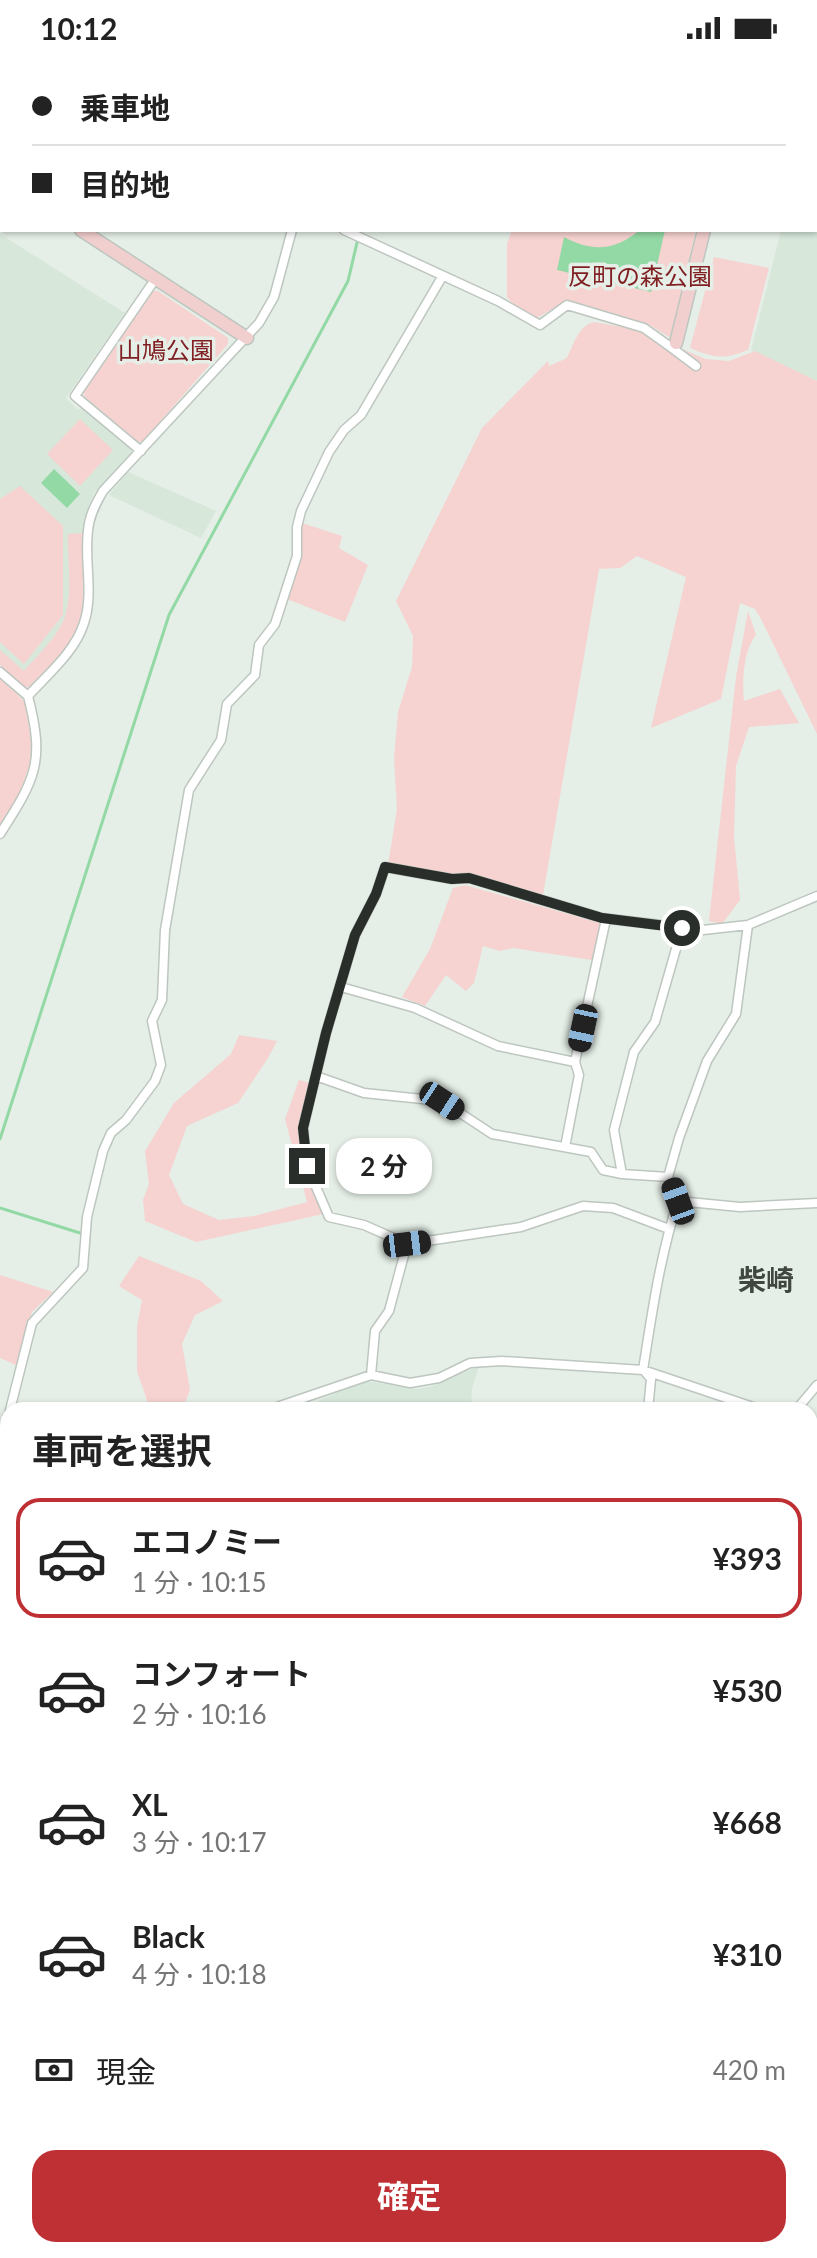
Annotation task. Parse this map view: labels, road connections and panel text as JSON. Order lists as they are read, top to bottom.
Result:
{
  "districts": ["柴崎"],
  "parks": ["反町の森公園", "山鳩公園"],
  "page": {
    "status": "10:12",
    "banner": ["乗車地", "目的地"],
    "bubble": "2 分",
    "heading": "車両を選択",
    "list": [
      {
        "name": "エコノミー",
        "note": "1 分 · 10:15",
        "value": "¥393"
      },
      {
        "name": "コンフォート",
        "note": "2 分 · 10:16",
        "value": "¥530"
      },
      {
        "name": "XL",
        "note": "3 分 · 10:17",
        "value": "¥668"
      },
      {
        "name": "Black",
        "note": "4 分 · 10:18",
        "value": "¥310"
      }
    ],
    "pay": ["現金", "420 m"],
    "buttons": "確定"
  }
}
